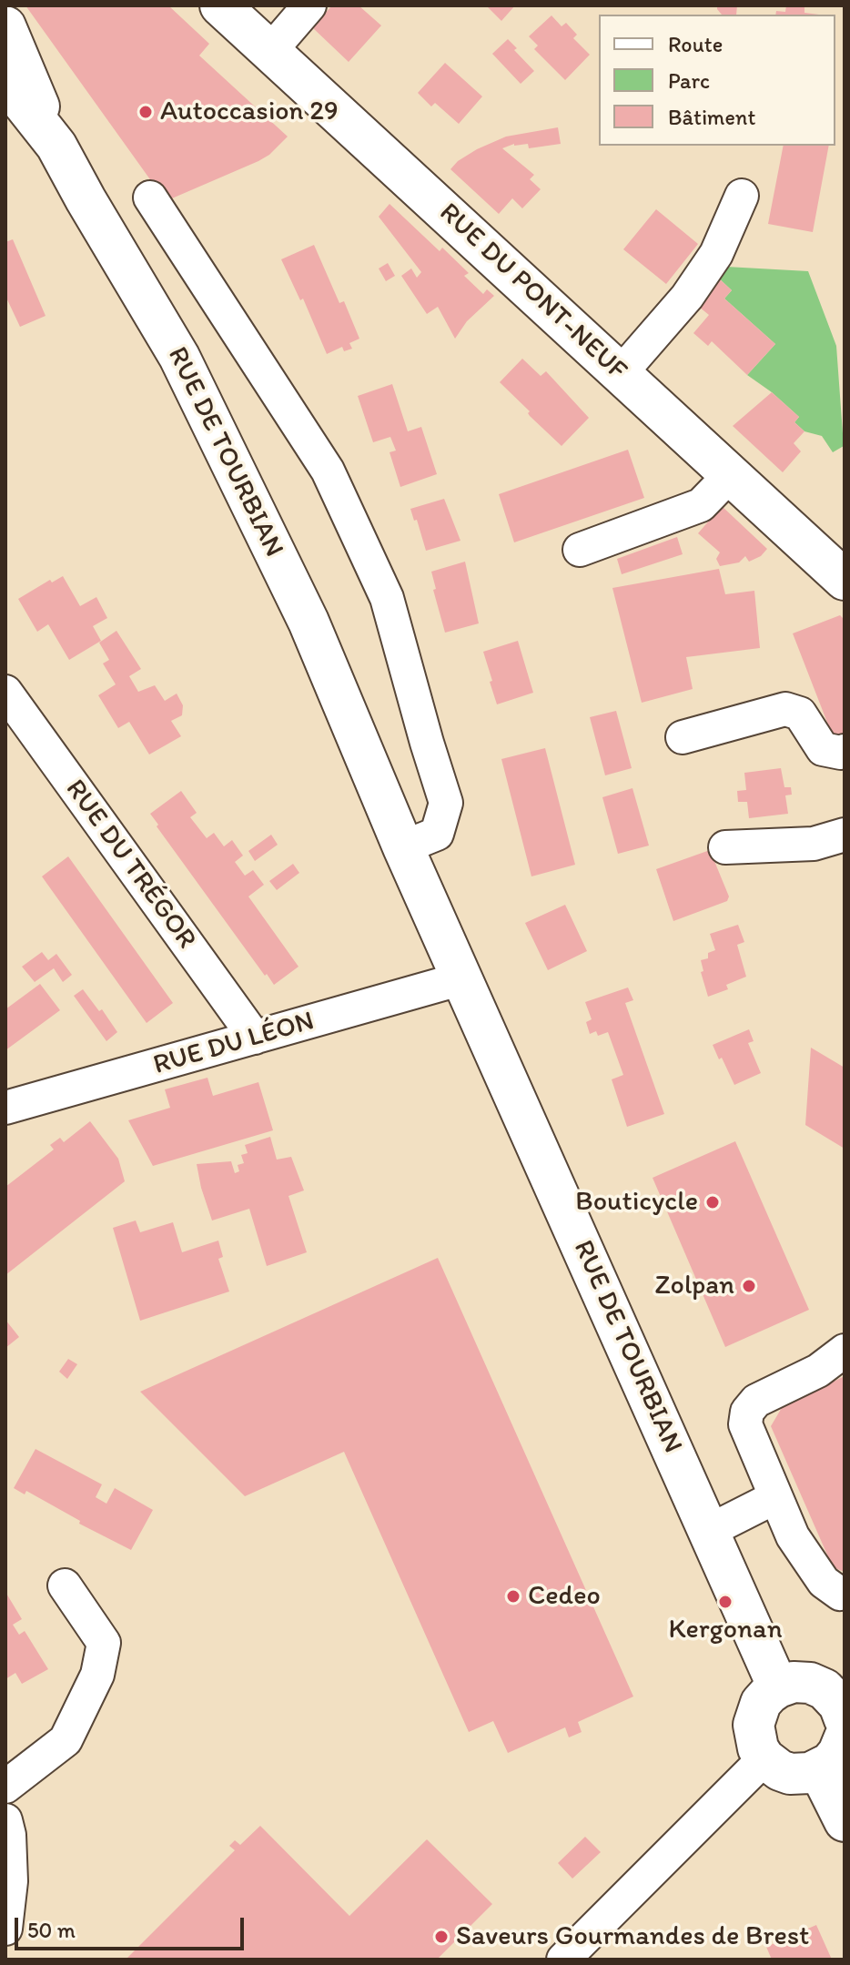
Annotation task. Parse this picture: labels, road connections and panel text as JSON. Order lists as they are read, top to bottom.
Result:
{
  "streets": {
    "main road": ["RUE DU PONT-NEUF", "RUE DE TOURBIAN"],
    "street": ["RUE DU TRÉGOR", "RUE DU LÉON"]
  },
  "crossings": [
    ["RUE DE TOURBIAN", "RUE DU LÉON"],
    ["RUE DU TRÉGOR", "RUE DU LÉON"]
  ],
  "places": [
    "Autoccasion 29",
    "Bouticycle",
    "Zolpan",
    "Cedeo",
    "Kergonan",
    "Saveurs Gourmandes de Brest"
  ],
  "legend": ["Route", "Parc", "Bâtiment"],
  "scale_bar": "50 m"
}
